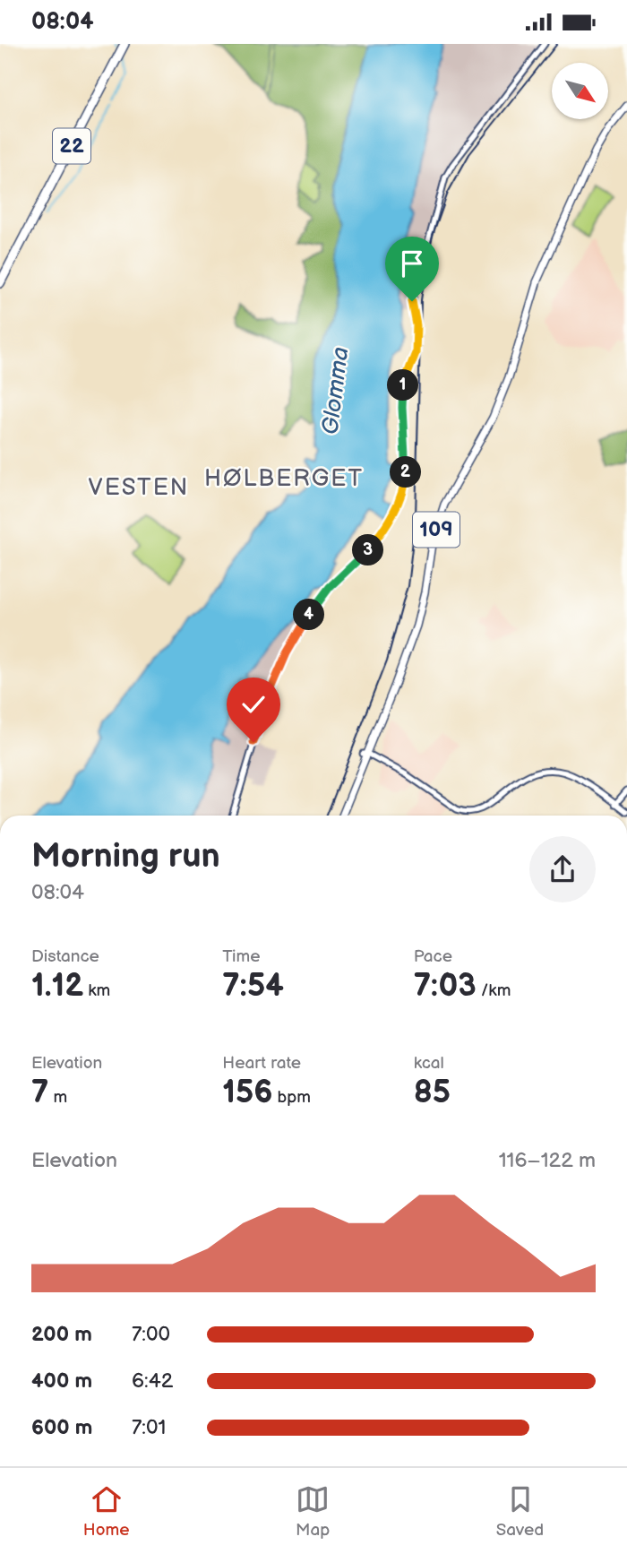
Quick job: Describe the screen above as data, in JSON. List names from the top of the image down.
{
  "streets": {
    "highway": ["22"],
    "main road": ["109"]
  },
  "districts": ["HØLBERGET", "VESTEN"],
  "water": ["Glomma"],
  "north": "bottom right",
  "page": {
    "status": "08:04",
    "pins": [
      "1",
      "2",
      "3",
      "4"
    ],
    "heading": ["Morning run", "08:04"],
    "stats": [
      ["Distance", "1.12 km"],
      ["Time", "7:54"],
      ["Pace", "7:03 /km"],
      ["Elevation", "7 m"],
      ["Heart rate", "156 bpm"],
      ["kcal", "85"]
    ],
    "chart": ["Elevation", "116–122 m"],
    "list": [
      {
        "name": "200 m",
        "note": "7:00"
      },
      {
        "name": "400 m",
        "note": "6:42"
      },
      {
        "name": "600 m",
        "note": "7:01"
      }
    ],
    "tabs": ["Home", "Map", "Saved"]
  }
}
